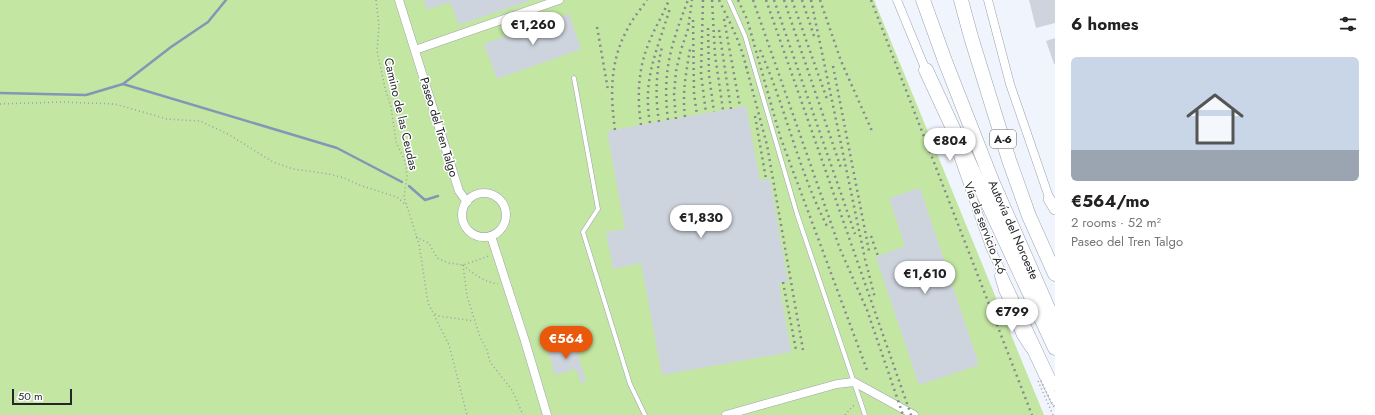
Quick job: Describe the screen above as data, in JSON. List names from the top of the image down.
{
  "streets": {
    "highway": ["A-6", "Autovía del Noroeste"],
    "street": ["Paseo del Tren Talgo", "Vía de servicio A-6"],
    "path": ["Camino de las Ceudas"]
  },
  "scale_bar": "50 m",
  "page": {
    "heading": "6 homes",
    "price": [
      "€1,260",
      "€804",
      "€1,830",
      "€1,610",
      "€799",
      "€564"
    ],
    "list": [
      {
        "name": "€564/mo",
        "note": "2 rooms · 52 m² · Paseo del Tren Talgo"
      }
    ],
    "scale": "50 m"
  }
}
